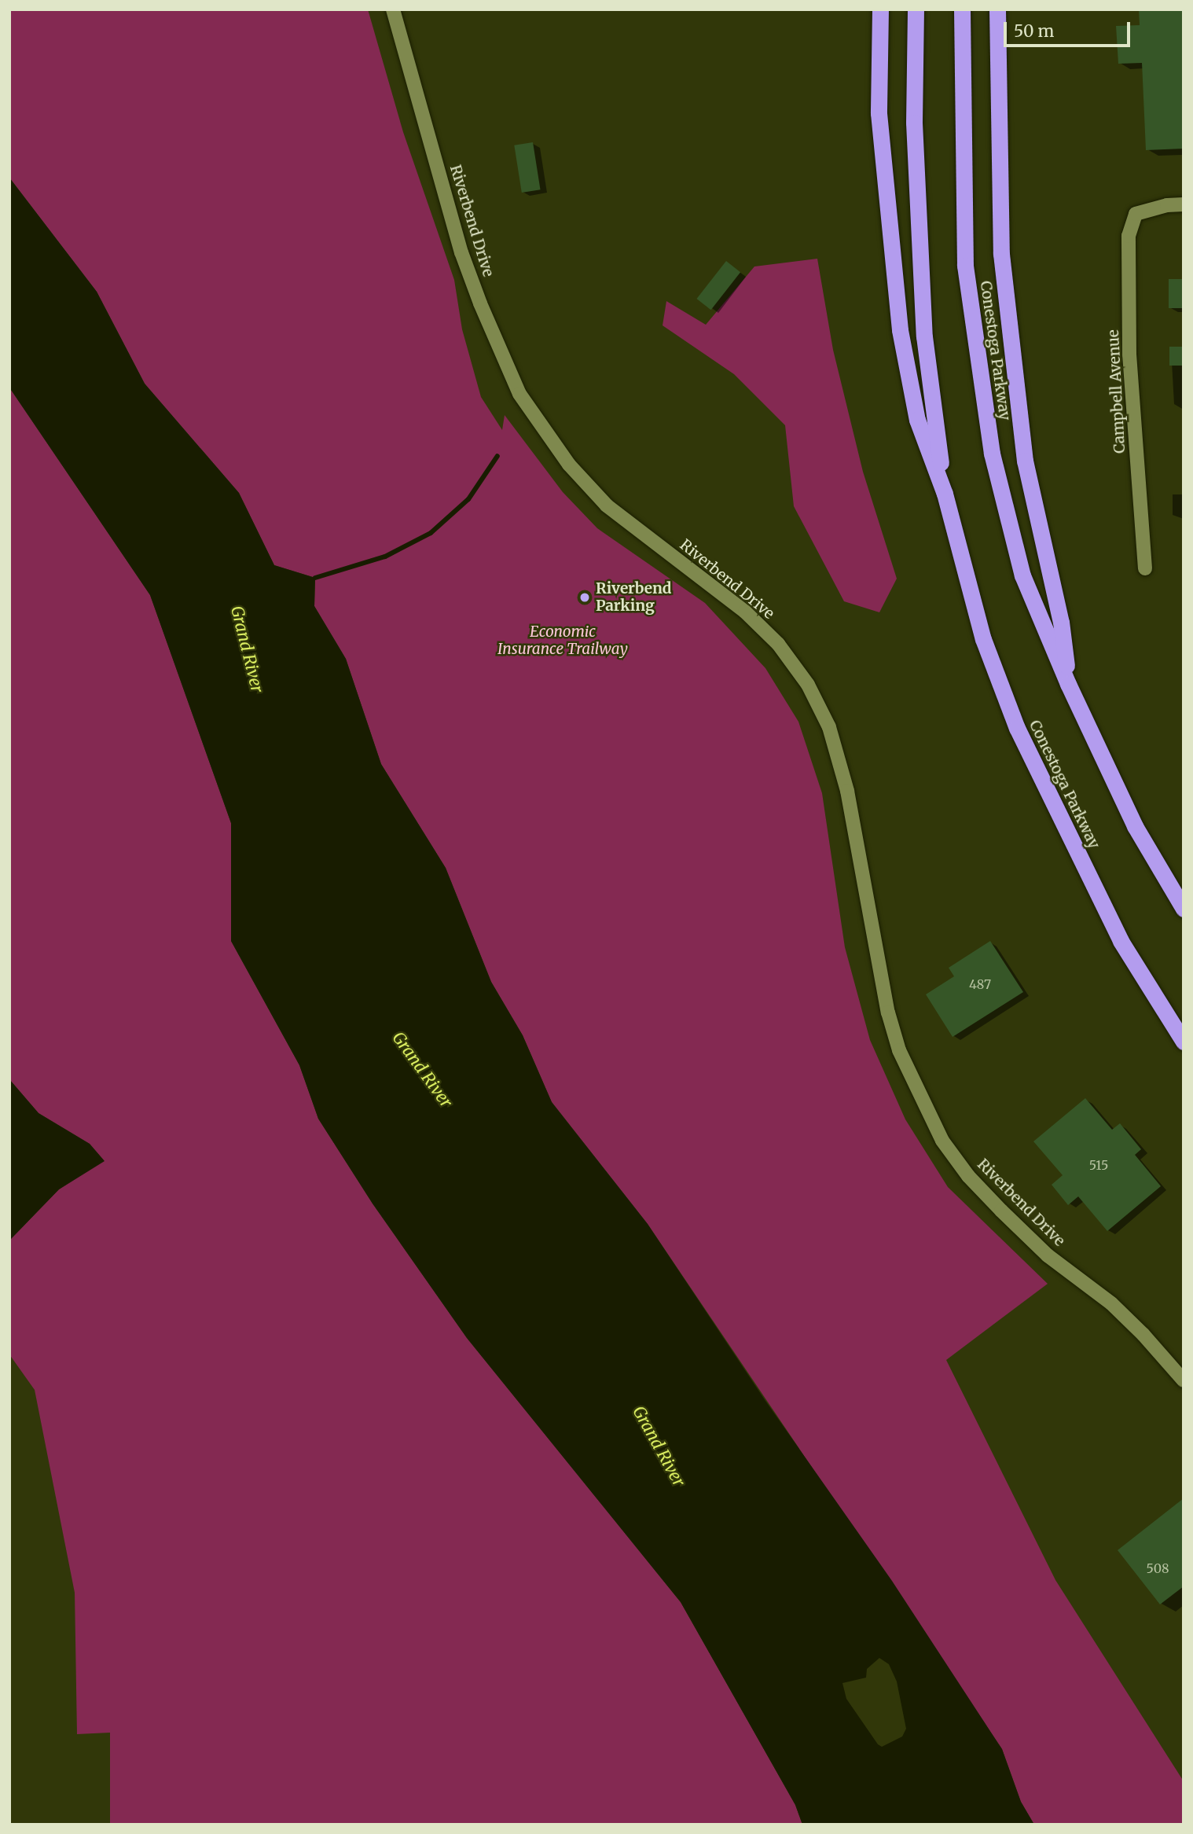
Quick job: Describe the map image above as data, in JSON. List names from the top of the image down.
{
  "streets": {
    "highway": ["Conestoga Parkway"],
    "street": ["Riverbend Drive", "Campbell Avenue"]
  },
  "water": ["Grand River"],
  "parks": ["Economic Insurance Trailway"],
  "places": ["Riverbend Parking"],
  "house_numbers": ["487", "515", "508"],
  "scale_bar": "50 m"
}
